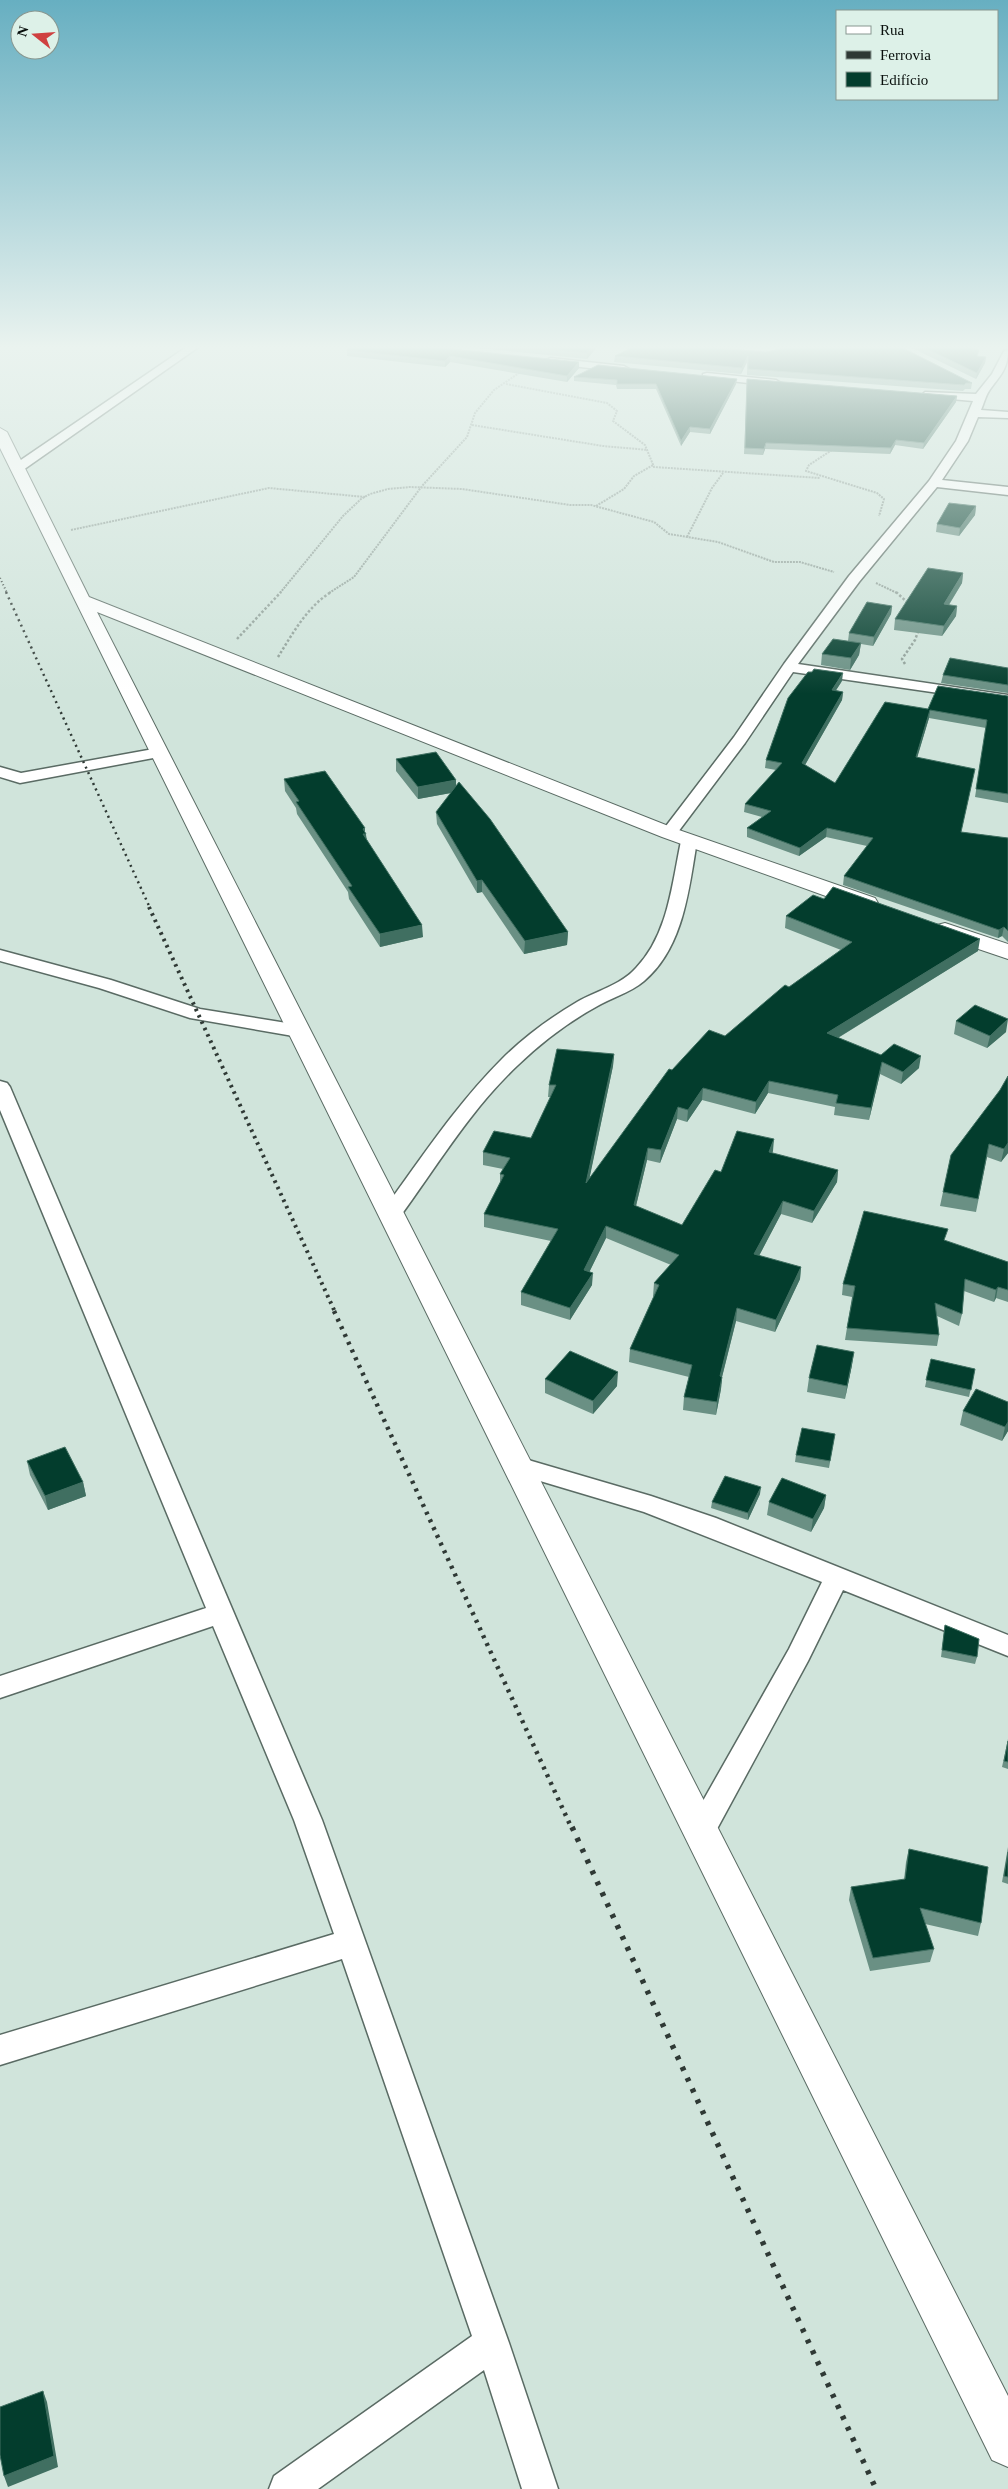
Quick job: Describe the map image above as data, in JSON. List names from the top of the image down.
{
  "legend": ["Rua", "Ferrovia", "Edifício"],
  "north": "left"
}
